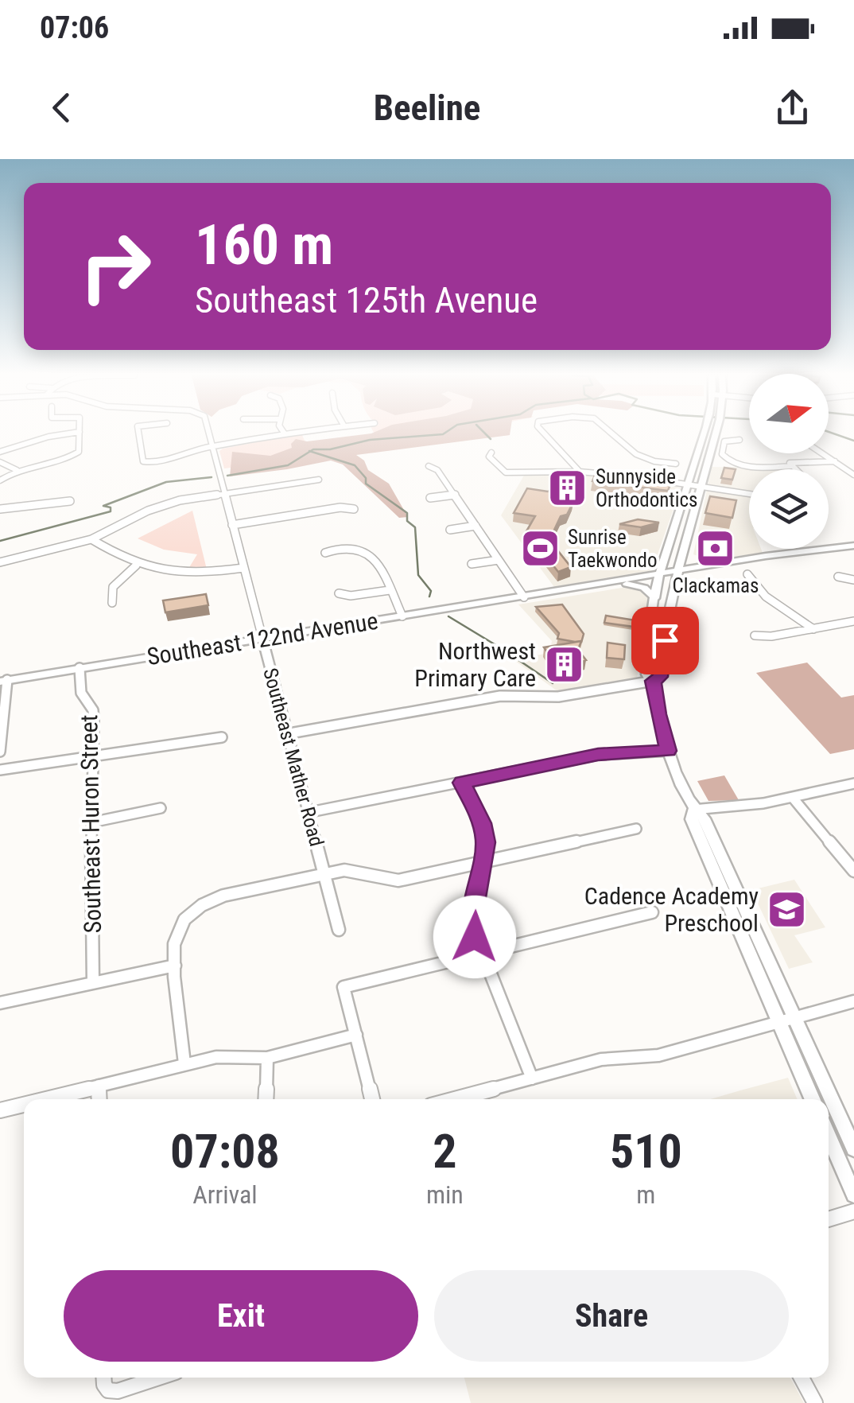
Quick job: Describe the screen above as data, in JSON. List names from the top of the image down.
{
  "streets": {
    "main road": ["Southeast 122nd Avenue"],
    "street": ["Southeast Mather Road", "Southeast Huron Street"]
  },
  "crossings": [
    ["Southeast 122nd Avenue", "Southeast Mather Road"],
    ["Southeast 122nd Avenue", "Southeast Huron Street"]
  ],
  "places": {
    "building": ["Sunnyside Orthodontics", "Northwest Primary Care"],
    "sports": ["Sunrise Taekwondo"],
    "bank": ["Clackamas"],
    "school or university": ["Cadence Academy Preschool"]
  },
  "north": "right",
  "page": {
    "status": "07:06",
    "header": "Beeline",
    "turn": ["160 m", "Southeast 125th Avenue"],
    "eta": [
      "07:08",
      "Arrival",
      "2",
      "min",
      "510",
      "m"
    ],
    "buttons": ["Exit", "Share"]
  }
}
